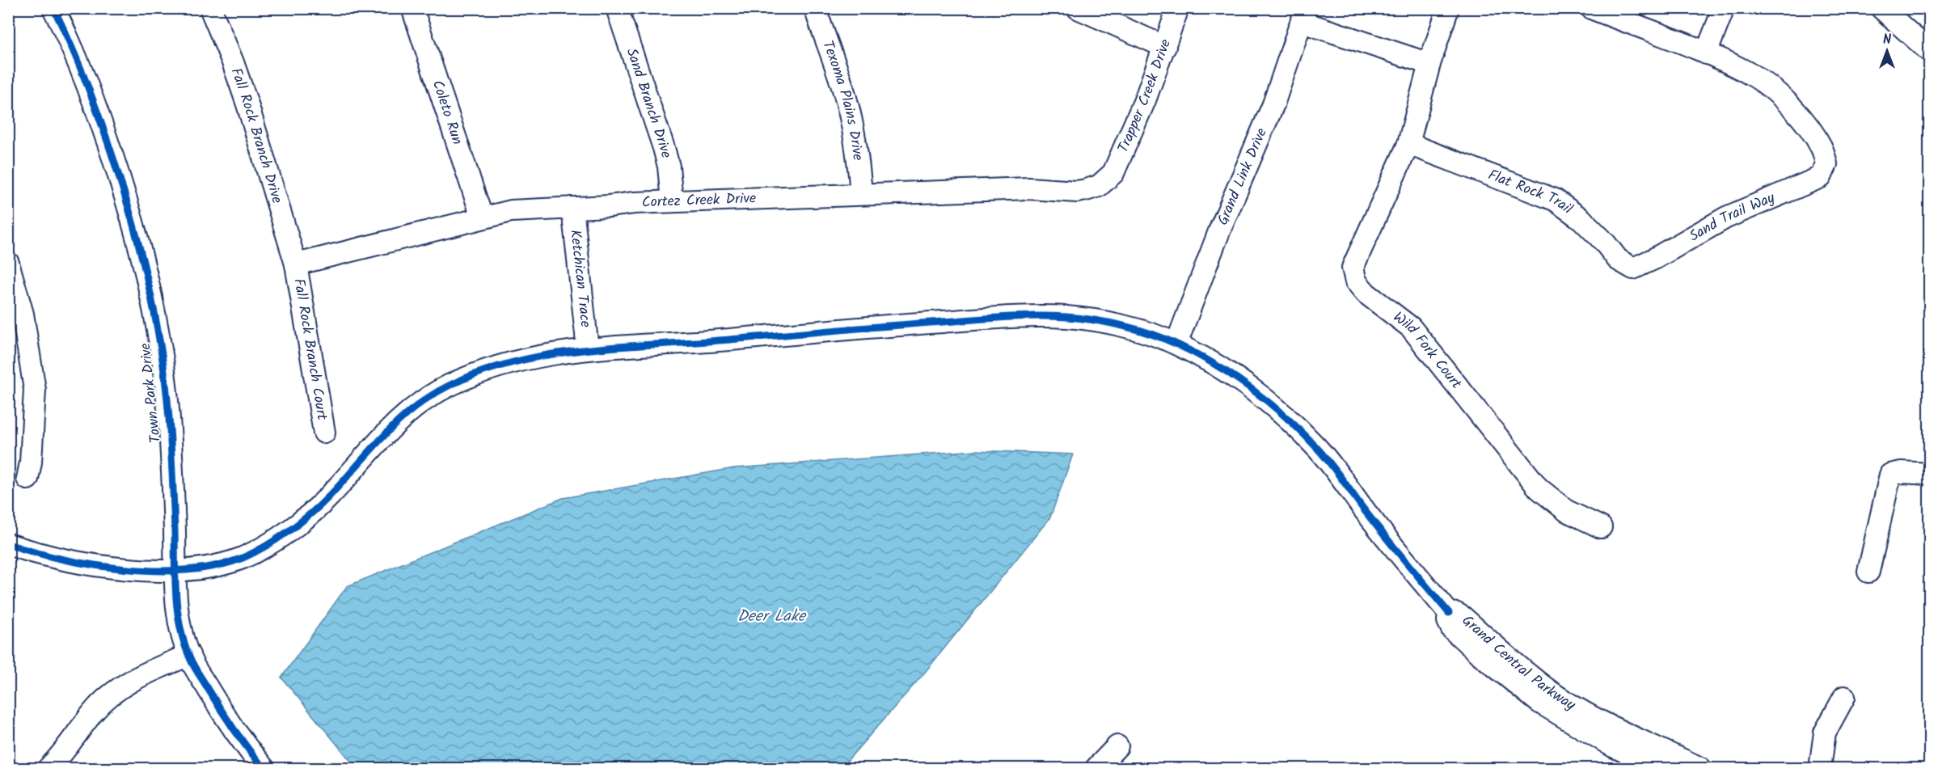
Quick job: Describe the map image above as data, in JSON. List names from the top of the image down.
{
  "streets": {
    "street": [
      "Trapper Creek Drive",
      "Texoma Plains Drive",
      "Sand Branch Drive",
      "Coleto Run",
      "Fall Rock Branch Drive",
      "Grand Link Drive",
      "Flat Rock Trail",
      "Cortez Creek Drive",
      "Sand Trail Way",
      "Ketchican Trace",
      "Fall Rock Branch Court",
      "Wild Fork Court",
      "Town Park Drive",
      "Grand Central Parkway"
    ]
  },
  "crossings": [
    ["Trapper Creek Drive", "Cortez Creek Drive"],
    ["Texoma Plains Drive", "Cortez Creek Drive"],
    ["Sand Branch Drive", "Cortez Creek Drive"],
    ["Coleto Run", "Cortez Creek Drive"],
    ["Fall Rock Branch Drive", "Cortez Creek Drive"],
    ["Fall Rock Branch Drive", "Fall Rock Branch Court"],
    ["Grand Link Drive", "Grand Central Parkway"],
    ["Flat Rock Trail", "Sand Trail Way"],
    ["Flat Rock Trail", "Wild Fork Court"],
    ["Cortez Creek Drive", "Ketchican Trace"],
    ["Cortez Creek Drive", "Fall Rock Branch Court"]
  ],
  "water": ["Deer Lake"],
  "north": "top"
}
